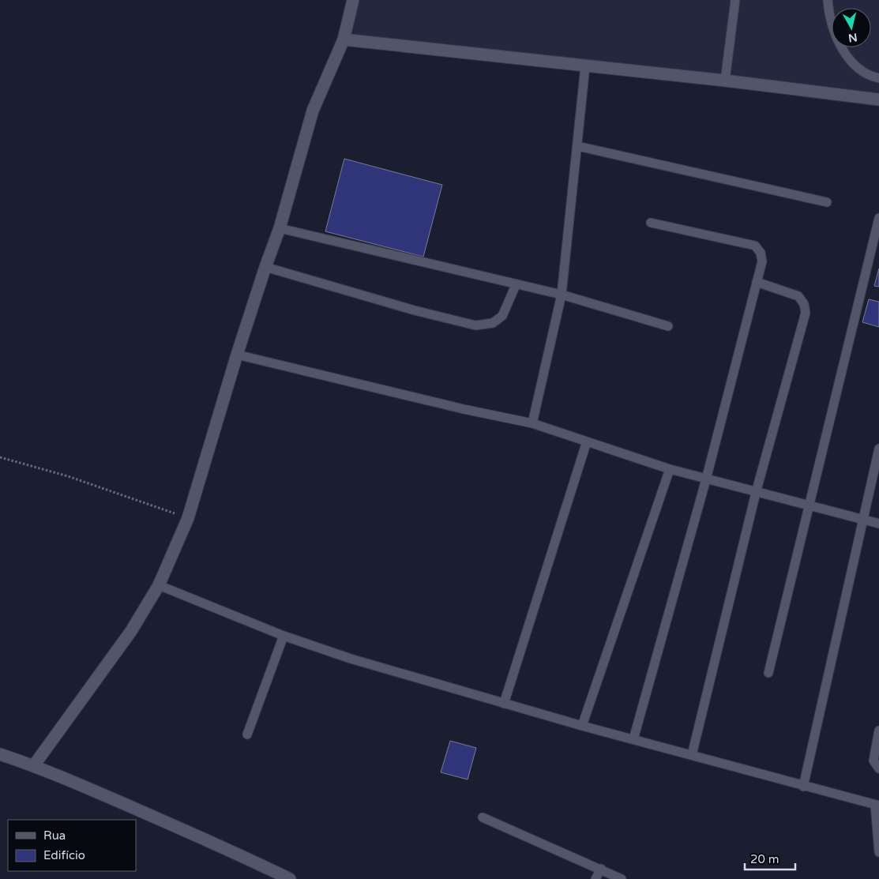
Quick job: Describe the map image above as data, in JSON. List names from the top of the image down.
{
  "legend": ["Rua", "Edifício"],
  "scale_bar": "20 m",
  "north": "bottom"
}
